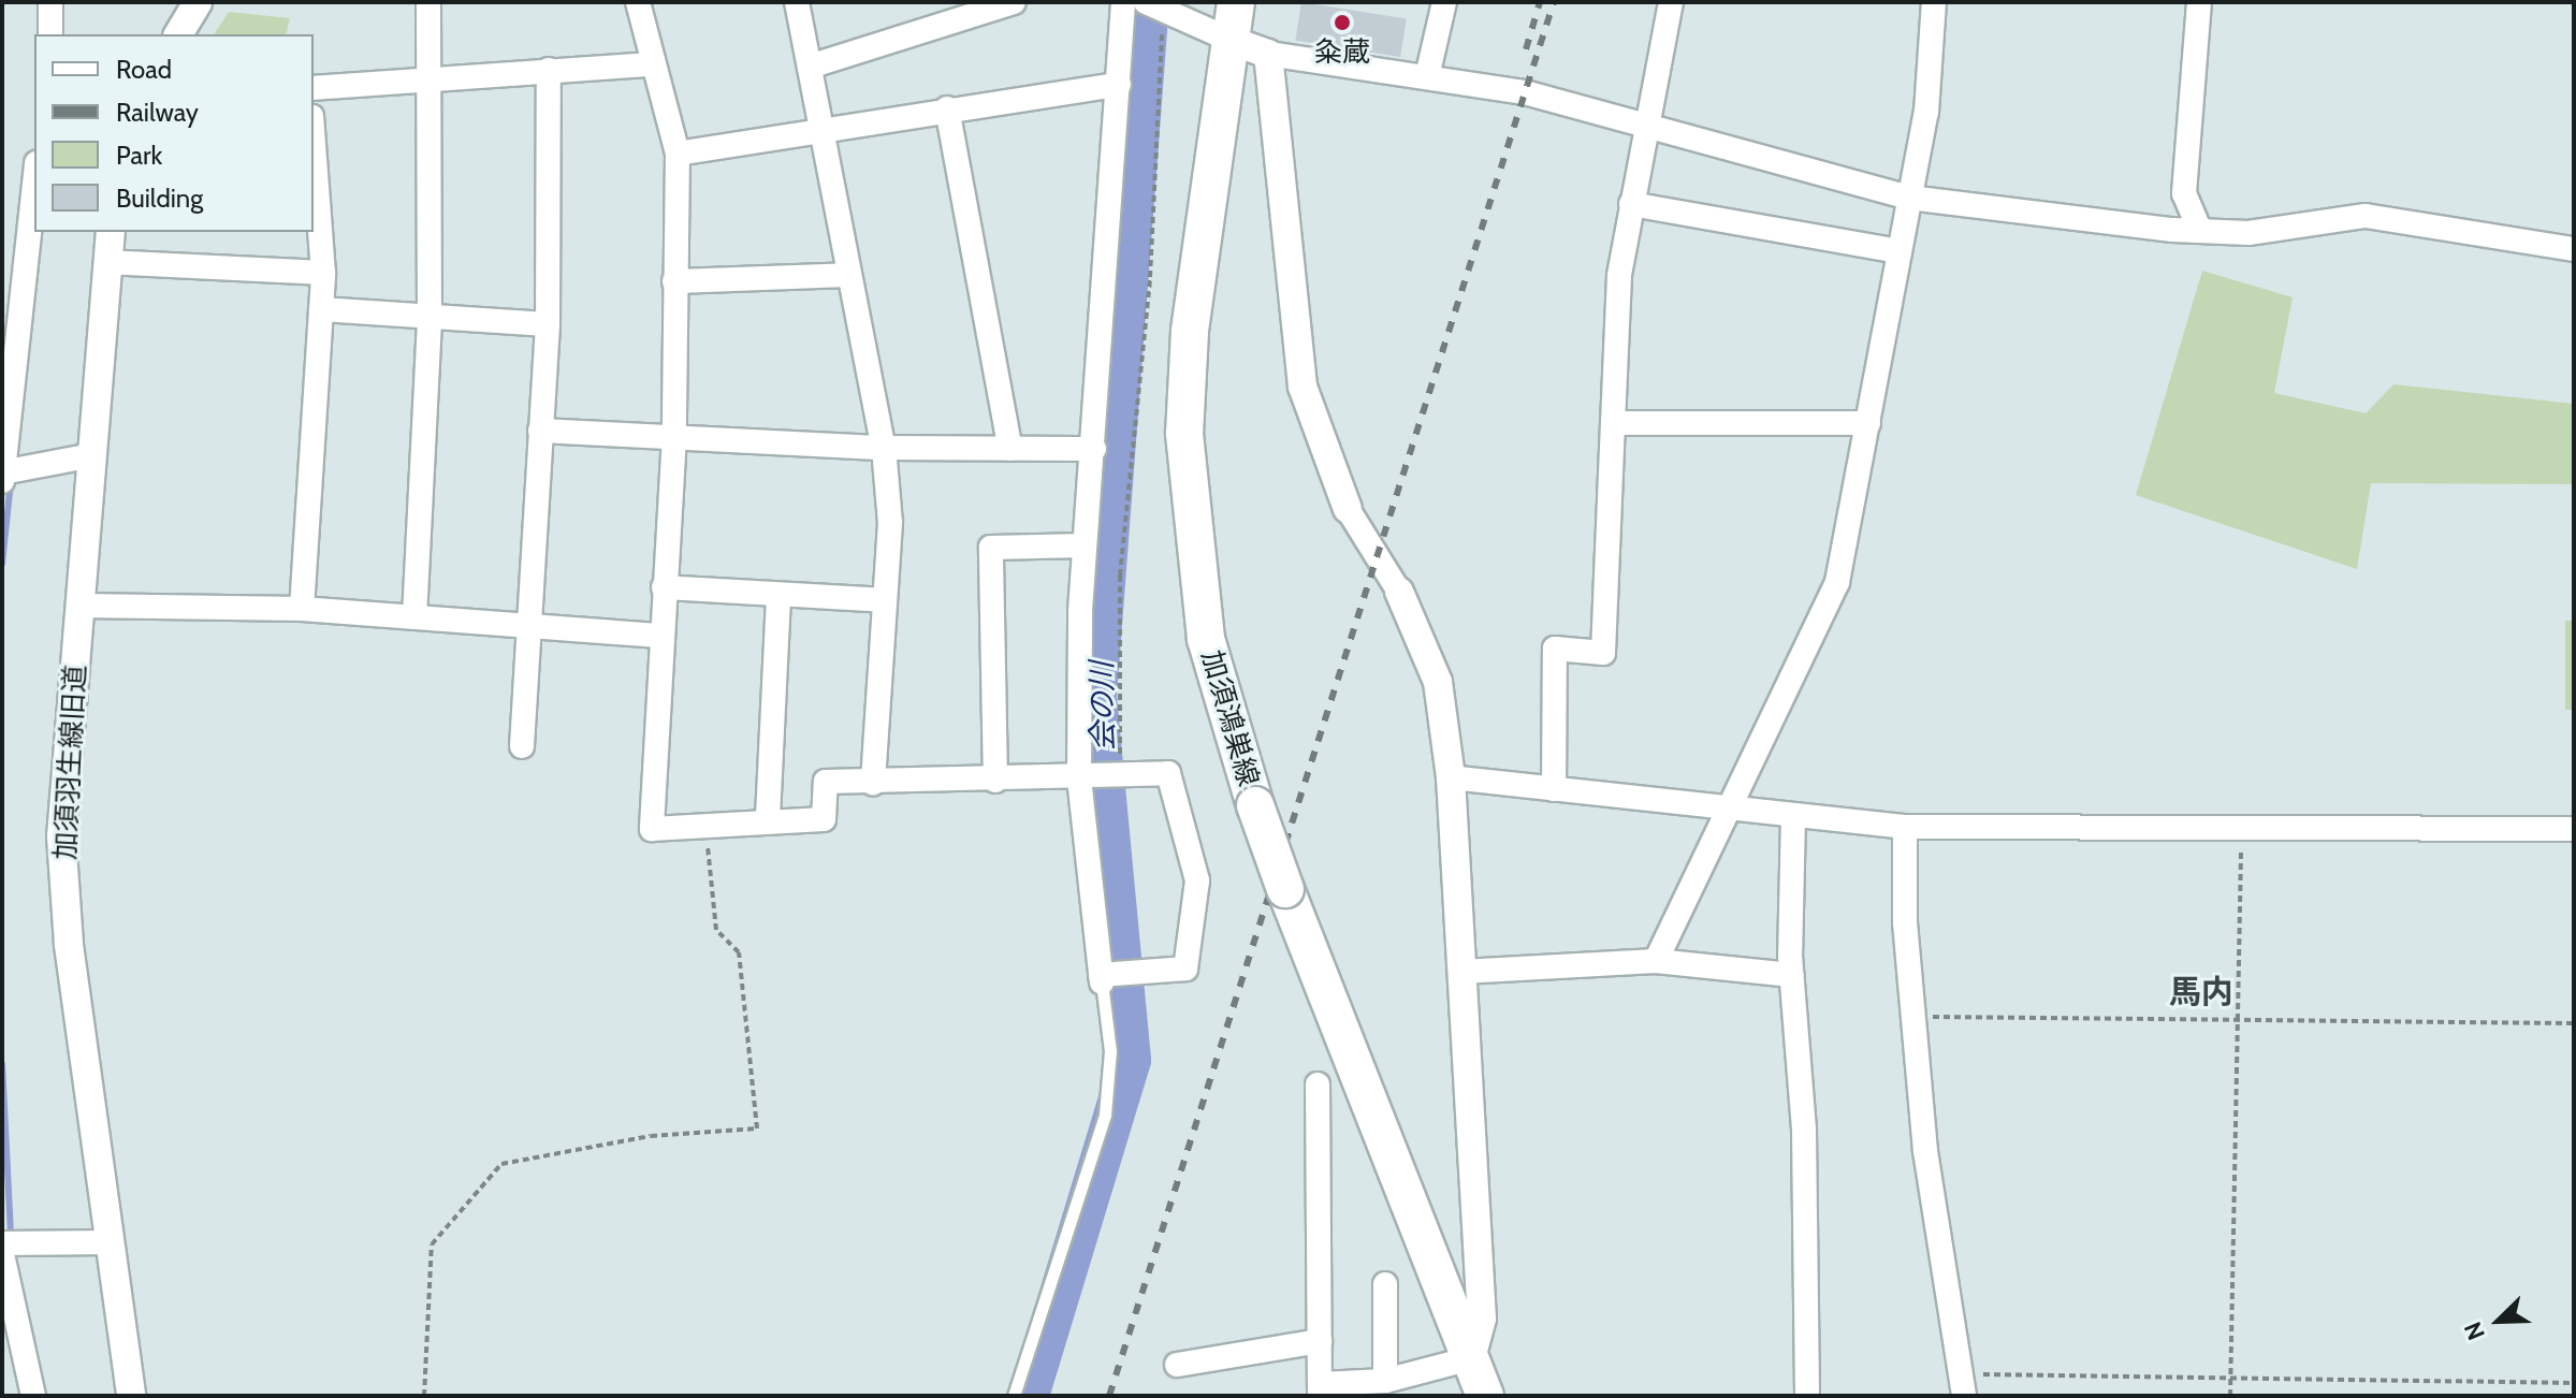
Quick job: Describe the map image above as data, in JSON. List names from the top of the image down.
{
  "streets": {
    "main road": ["加須鴻巣線"],
    "street": ["加須羽生線旧道"]
  },
  "districts": ["馬内"],
  "water": ["会の川"],
  "places": ["粂蔵"],
  "legend": [
    "Road",
    "Railway",
    "Park",
    "Building"
  ],
  "north": "bottom left"
}
